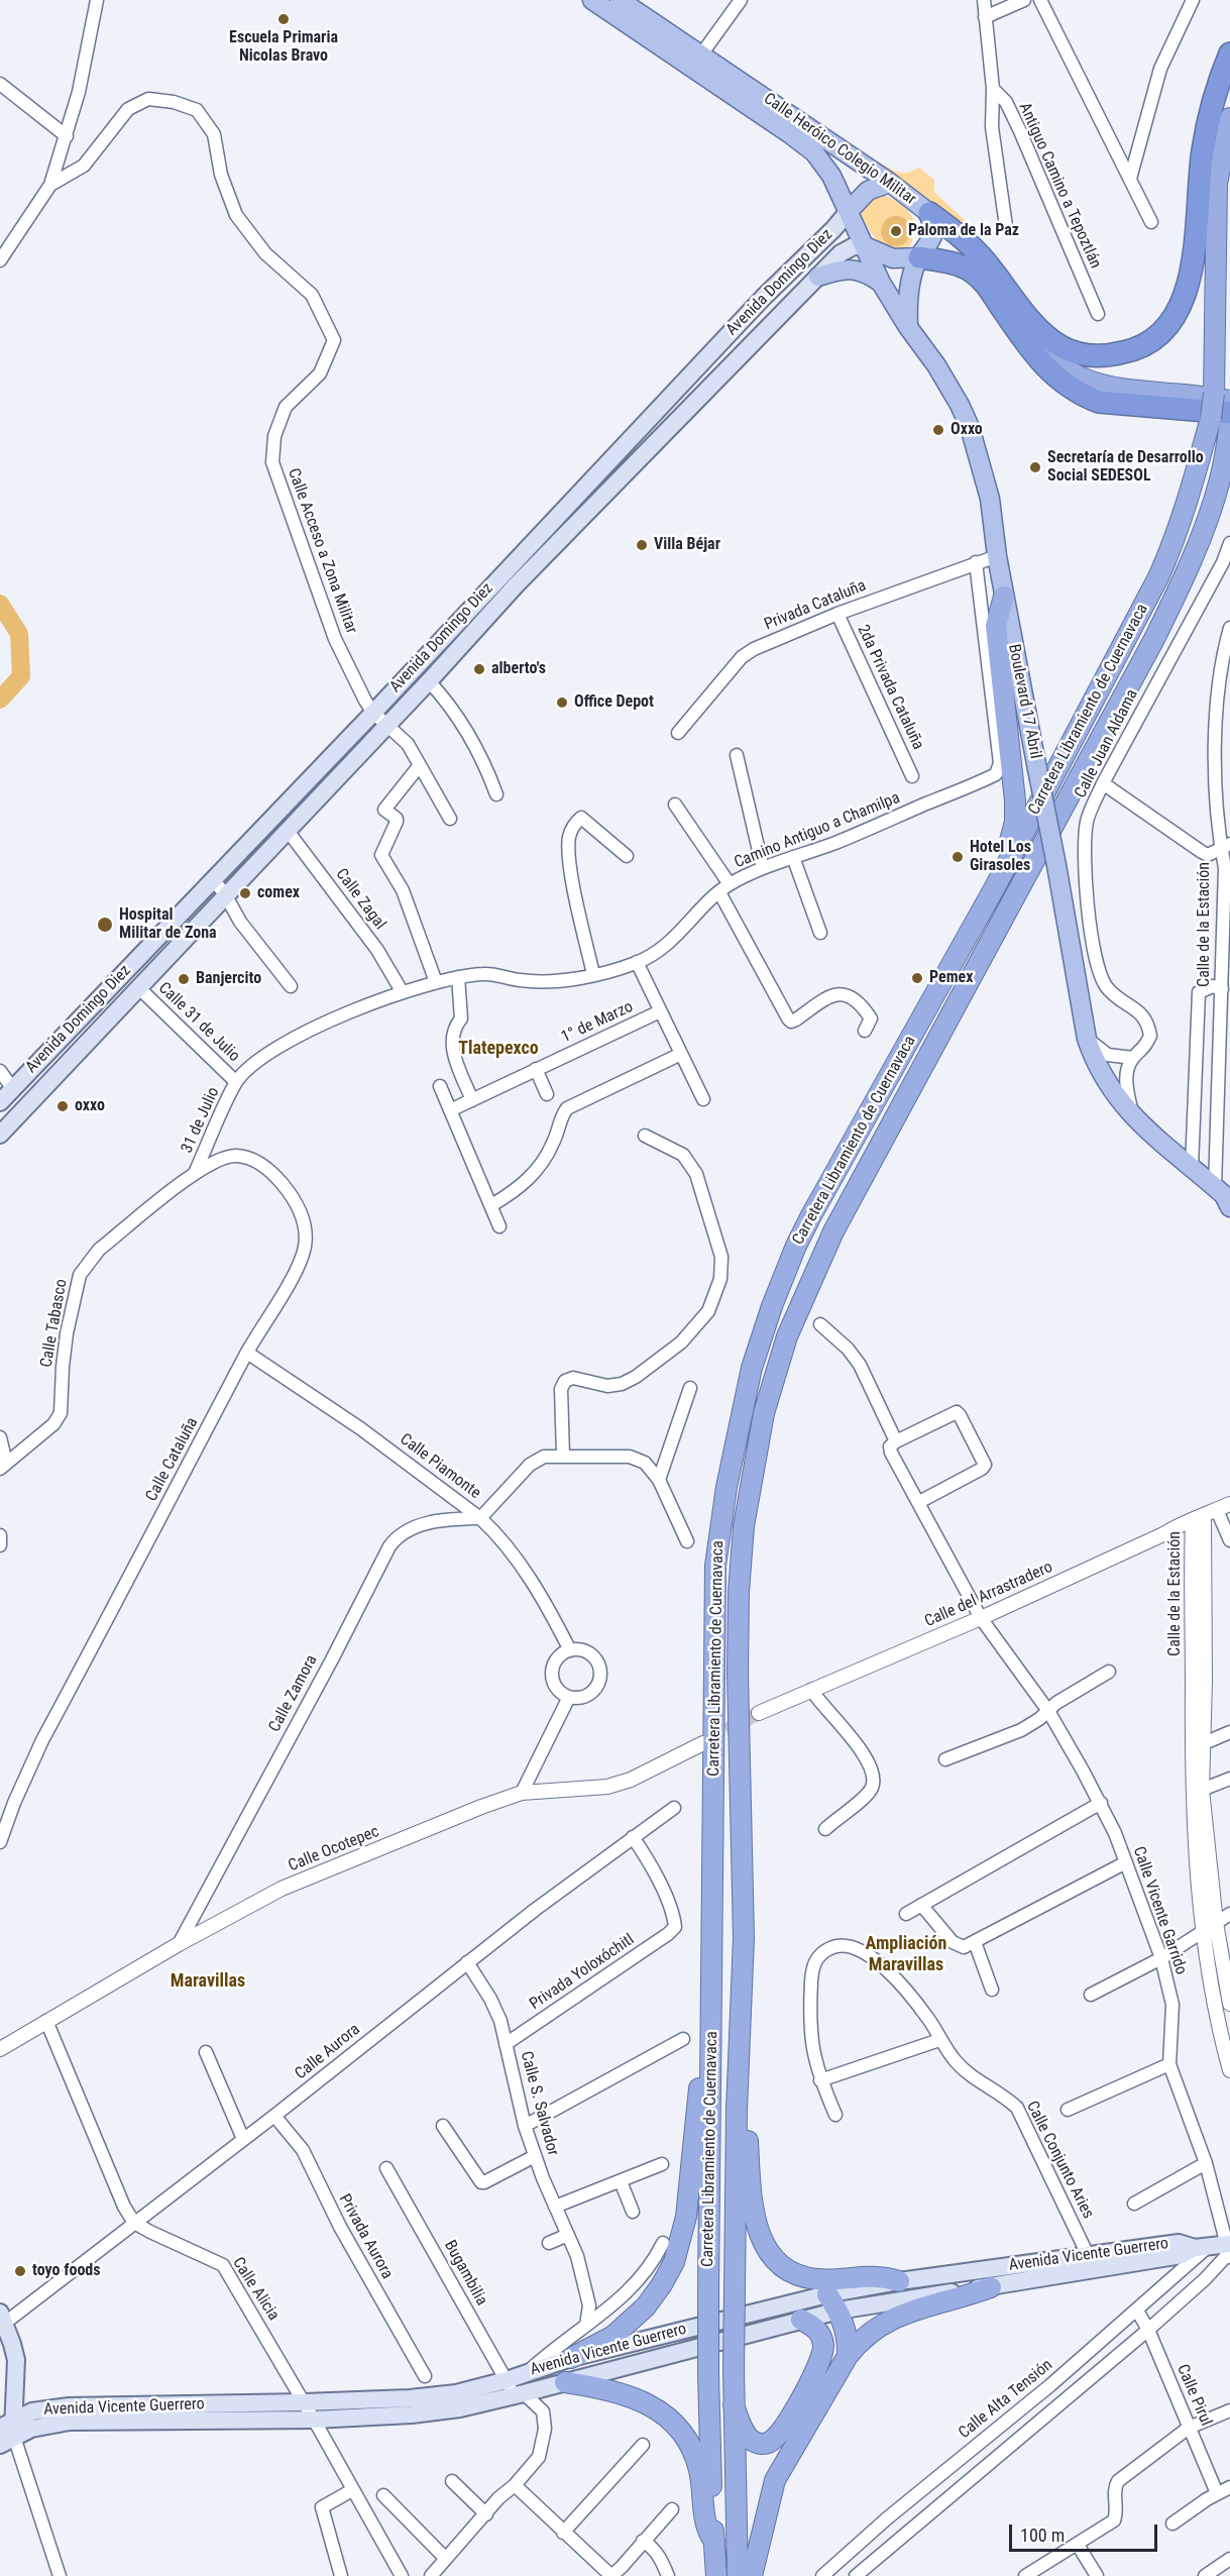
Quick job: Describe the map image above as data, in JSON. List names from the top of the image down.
{
  "streets": {
    "highway": ["Carretera Libramiento de Cuernavaca"],
    "main road": [
      "Calle Heróico Colegio Militar",
      "Avenida Domingo Diez",
      "Boulevard 17 Abril",
      "Avenida Vicente Guerrero"
    ],
    "street": [
      "Antiguo Camino a Tepoztlán",
      "Calle Acceso a Zona Militar",
      "Privada Cataluña",
      "2da Privada Cataluña",
      "Calle Juan Aldama",
      "Camino Antiguo a Chamilpa",
      "Calle Zagal",
      "Calle de la Estación",
      "Calle 31 de Julio",
      "1° de Marzo",
      "31 de Julio",
      "Calle Tabasco",
      "Calle Cataluña",
      "Calle Piamonte",
      "Calle del Arrastradero",
      "Calle Zamora",
      "Calle Ocotepec",
      "Calle Vicente Garrido",
      "Privada Yoloxóchitl",
      "Calle Aurora",
      "Calle S. Salvador",
      "Calle Conjunto Aries",
      "Privada Aurora",
      "Bugambilia",
      "Calle Alicia",
      "Calle Pirul",
      "Calle Alta Tensión"
    ]
  },
  "crossings": [
    ["Calle Heróico Colegio Militar", "Avenida Domingo Diez"],
    ["Calle Heróico Colegio Militar", "Boulevard 17 Abril"],
    ["Avenida Domingo Diez", "Calle Acceso a Zona Militar"],
    ["Avenida Domingo Diez", "Boulevard 17 Abril"],
    ["Avenida Domingo Diez", "Calle Zagal"],
    ["Avenida Domingo Diez", "Calle 31 de Julio"],
    ["Privada Cataluña", "2da Privada Cataluña"],
    ["Privada Cataluña", "Boulevard 17 Abril"],
    ["Privada Cataluña", "Camino Antiguo a Chamilpa"],
    ["Boulevard 17 Abril", "Calle Juan Aldama"],
    ["Boulevard 17 Abril", "Calle de la Estación"],
    ["Camino Antiguo a Chamilpa", "Calle Zagal"],
    ["Camino Antiguo a Chamilpa", "Calle 31 de Julio"],
    ["Camino Antiguo a Chamilpa", "31 de Julio"],
    ["Calle de la Estación", "Calle del Arrastradero"],
    ["Calle 31 de Julio", "31 de Julio"],
    ["31 de Julio", "Calle Tabasco"],
    ["31 de Julio", "Calle Cataluña"],
    ["Calle Tabasco", "Calle Cataluña"],
    ["Calle Cataluña", "Calle Piamonte"],
    ["Calle Piamonte", "Calle Zamora"],
    ["Calle del Arrastradero", "Calle Vicente Garrido"],
    ["Calle Zamora", "Calle Ocotepec"],
    ["Calle Vicente Garrido", "Avenida Vicente Guerrero"],
    ["Calle Vicente Garrido", "Calle Alta Tensión"],
    ["Privada Yoloxóchitl", "Calle Aurora"],
    ["Privada Yoloxóchitl", "Calle S. Salvador"],
    ["Calle Aurora", "Calle S. Salvador"],
    ["Calle Aurora", "Privada Aurora"],
    ["Calle Aurora", "Calle Alicia"],
    ["Calle Conjunto Aries", "Avenida Vicente Guerrero"],
    ["Avenida Vicente Guerrero", "Bugambilia"],
    ["Avenida Vicente Guerrero", "Calle Alicia"],
    ["Avenida Vicente Guerrero", "Calle Alta Tensión"],
    ["Calle Pirul", "Calle Alta Tensión"]
  ],
  "districts": ["Tlatepexco", "Ampliación Maravillas", "Maravillas"],
  "places": [
    "Escuela Primaria Nicolas Bravo",
    "Paloma de la Paz",
    "Oxxo",
    "Secretaría de Desarrollo Social SEDESOL",
    "Villa Béjar",
    "alberto's",
    "Office Depot",
    "Hotel Los Girasoles",
    "comex",
    "Hospital Militar de Zona",
    "Pemex",
    "Banjercito",
    "oxxo",
    "toyo foods"
  ],
  "scale_bar": "100 m"
}
